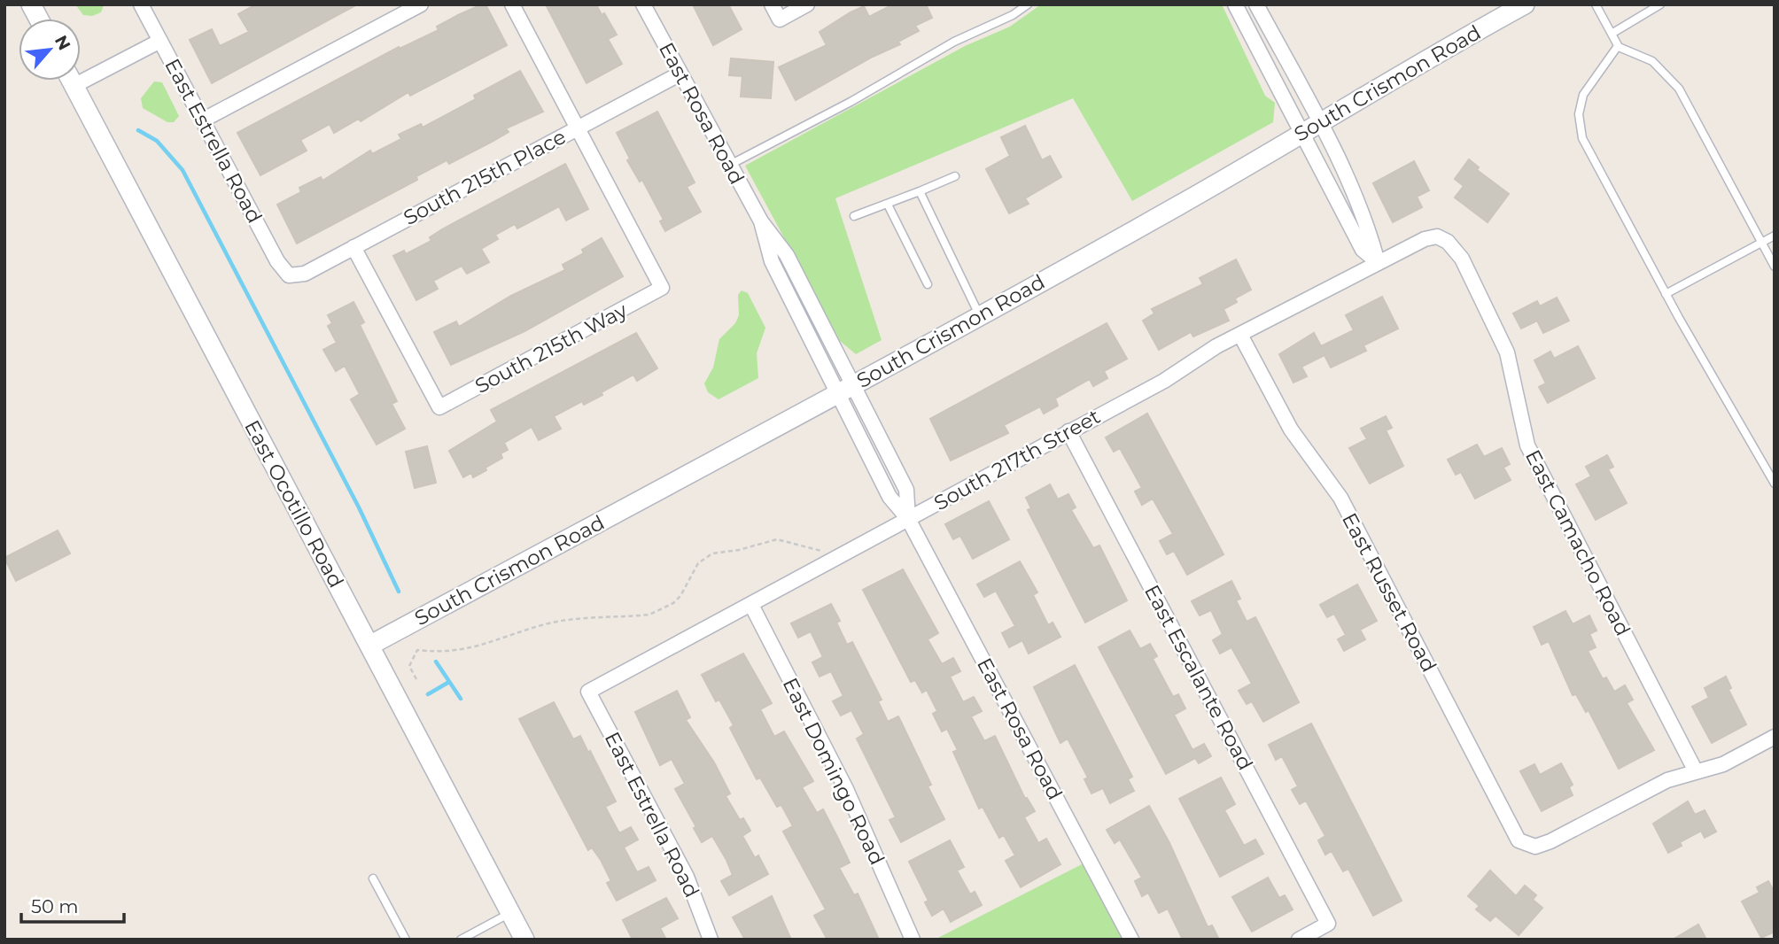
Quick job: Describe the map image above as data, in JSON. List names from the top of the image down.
{
  "streets": {
    "street": [
      "South Crismon Road",
      "East Rosa Road",
      "East Estrella Road",
      "South 215th Place",
      "South 215th Way",
      "South 217th Street",
      "East Ocotillo Road",
      "East Camacho Road",
      "East Russet Road",
      "East Escalante Road",
      "East Domingo Road"
    ]
  },
  "crossings": [
    ["South Crismon Road", "East Rosa Road"],
    ["South Crismon Road", "East Ocotillo Road"],
    ["East Rosa Road", "South 215th Place"],
    ["East Rosa Road", "South 217th Street"],
    ["East Estrella Road", "South 215th Place"],
    ["East Estrella Road", "South 217th Street"],
    ["South 215th Place", "South 215th Way"],
    ["South 217th Street", "East Camacho Road"],
    ["South 217th Street", "East Russet Road"],
    ["South 217th Street", "East Escalante Road"],
    ["South 217th Street", "East Domingo Road"],
    ["East Camacho Road", "East Russet Road"]
  ],
  "scale_bar": "50 m",
  "north": "top right"
}
